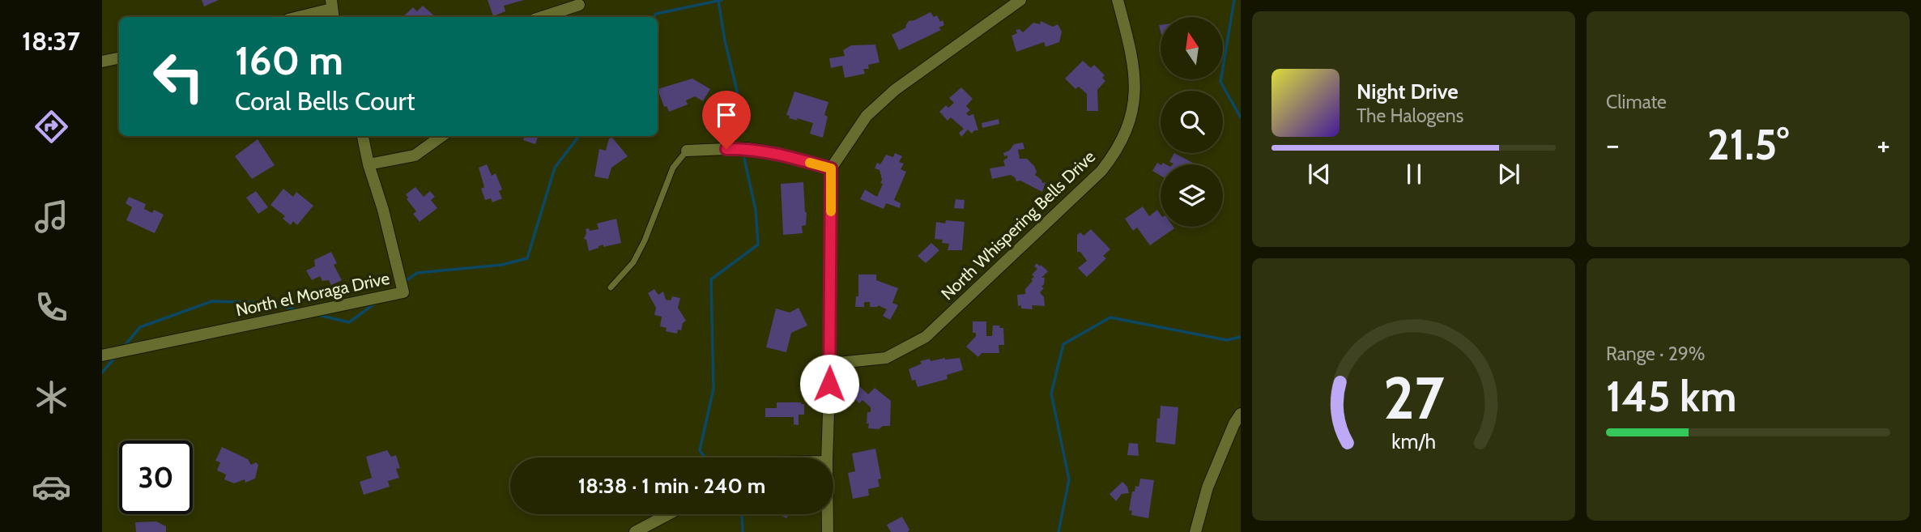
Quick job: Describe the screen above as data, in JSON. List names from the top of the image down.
{
  "streets": {
    "street": ["North Whispering Bells Drive", "North el Moraga Drive"]
  },
  "north": "top",
  "page": {
    "tabs": "18:37",
    "tile": [
      "Climate",
      ["Range · 29%", "145 km"]
    ],
    "turn": ["160 m", "Coral Bells Court"],
    "song": ["Night Drive", "The Halogens"],
    "heat": ["−", "21.5°", "+"],
    "limit": "30",
    "trip": "18:38 · 1 min · 240 m",
    "gauge": ["27", "km/h"]
  }
}
